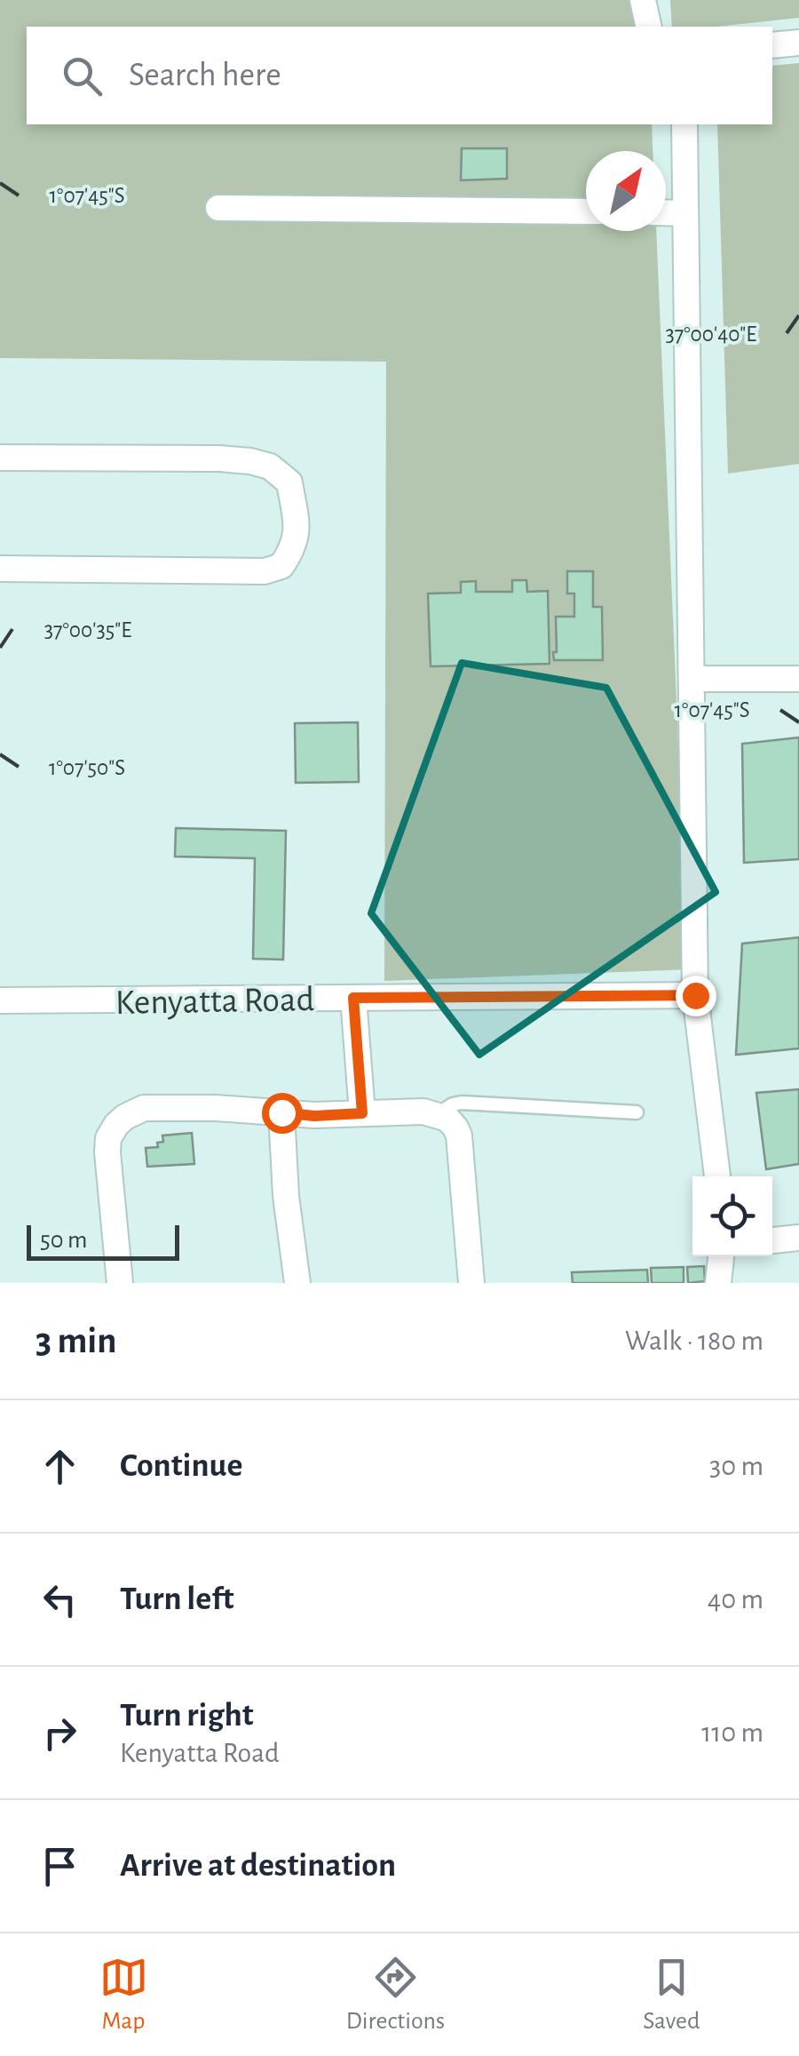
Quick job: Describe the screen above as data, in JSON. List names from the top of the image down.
{
  "streets": {
    "street": ["Kenyatta Road"]
  },
  "scale_bar": "50 m",
  "north": "top right",
  "page": {
    "search": "Search here",
    "scale": "50 m",
    "heading": ["3 min", "Walk · 180 m"],
    "list": [
      ["Continue", "30 m"],
      ["Turn left", "40 m"],
      ["Turn right", "Kenyatta Road", "110 m"],
      "Arrive at destination"
    ],
    "nav": ["Map", "Directions", "Saved"]
  },
  "coordinates": [
    "1°07'45\"S",
    "37°00'40\"E",
    "37°00'35\"E",
    "1°07'50\"S"
  ]
}
